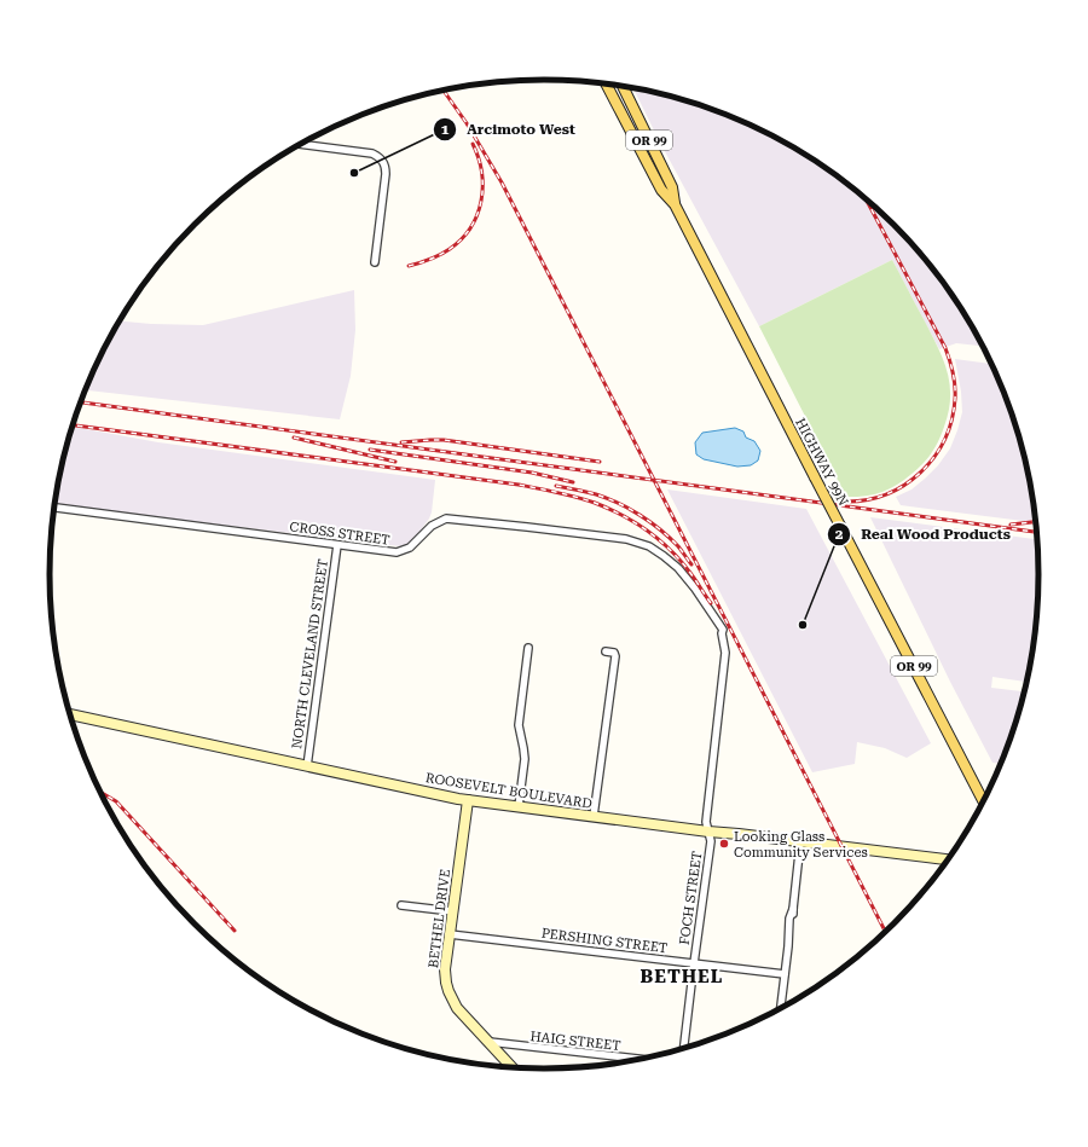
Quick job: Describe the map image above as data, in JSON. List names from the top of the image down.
{
  "streets": {
    "main road": [
      "OR 99",
      "HIGHWAY 99N",
      "ROOSEVELT BOULEVARD",
      "BETHEL DRIVE"
    ],
    "street": [
      "CROSS STREET",
      "NORTH CLEVELAND STREET",
      "FOCH STREET",
      "PERSHING STREET",
      "HAIG STREET"
    ]
  },
  "crossings": [
    ["OR 99", "HIGHWAY 99N"],
    ["CROSS STREET", "NORTH CLEVELAND STREET"],
    ["CROSS STREET", "FOCH STREET"],
    ["NORTH CLEVELAND STREET", "ROOSEVELT BOULEVARD"],
    ["ROOSEVELT BOULEVARD", "FOCH STREET"],
    ["ROOSEVELT BOULEVARD", "BETHEL DRIVE"],
    ["FOCH STREET", "PERSHING STREET"],
    ["BETHEL DRIVE", "PERSHING STREET"],
    ["BETHEL DRIVE", "HAIG STREET"]
  ],
  "districts": ["BETHEL"],
  "places": ["Arcimoto West", "Real Wood Products", "Looking Glass Community Services"]
}
